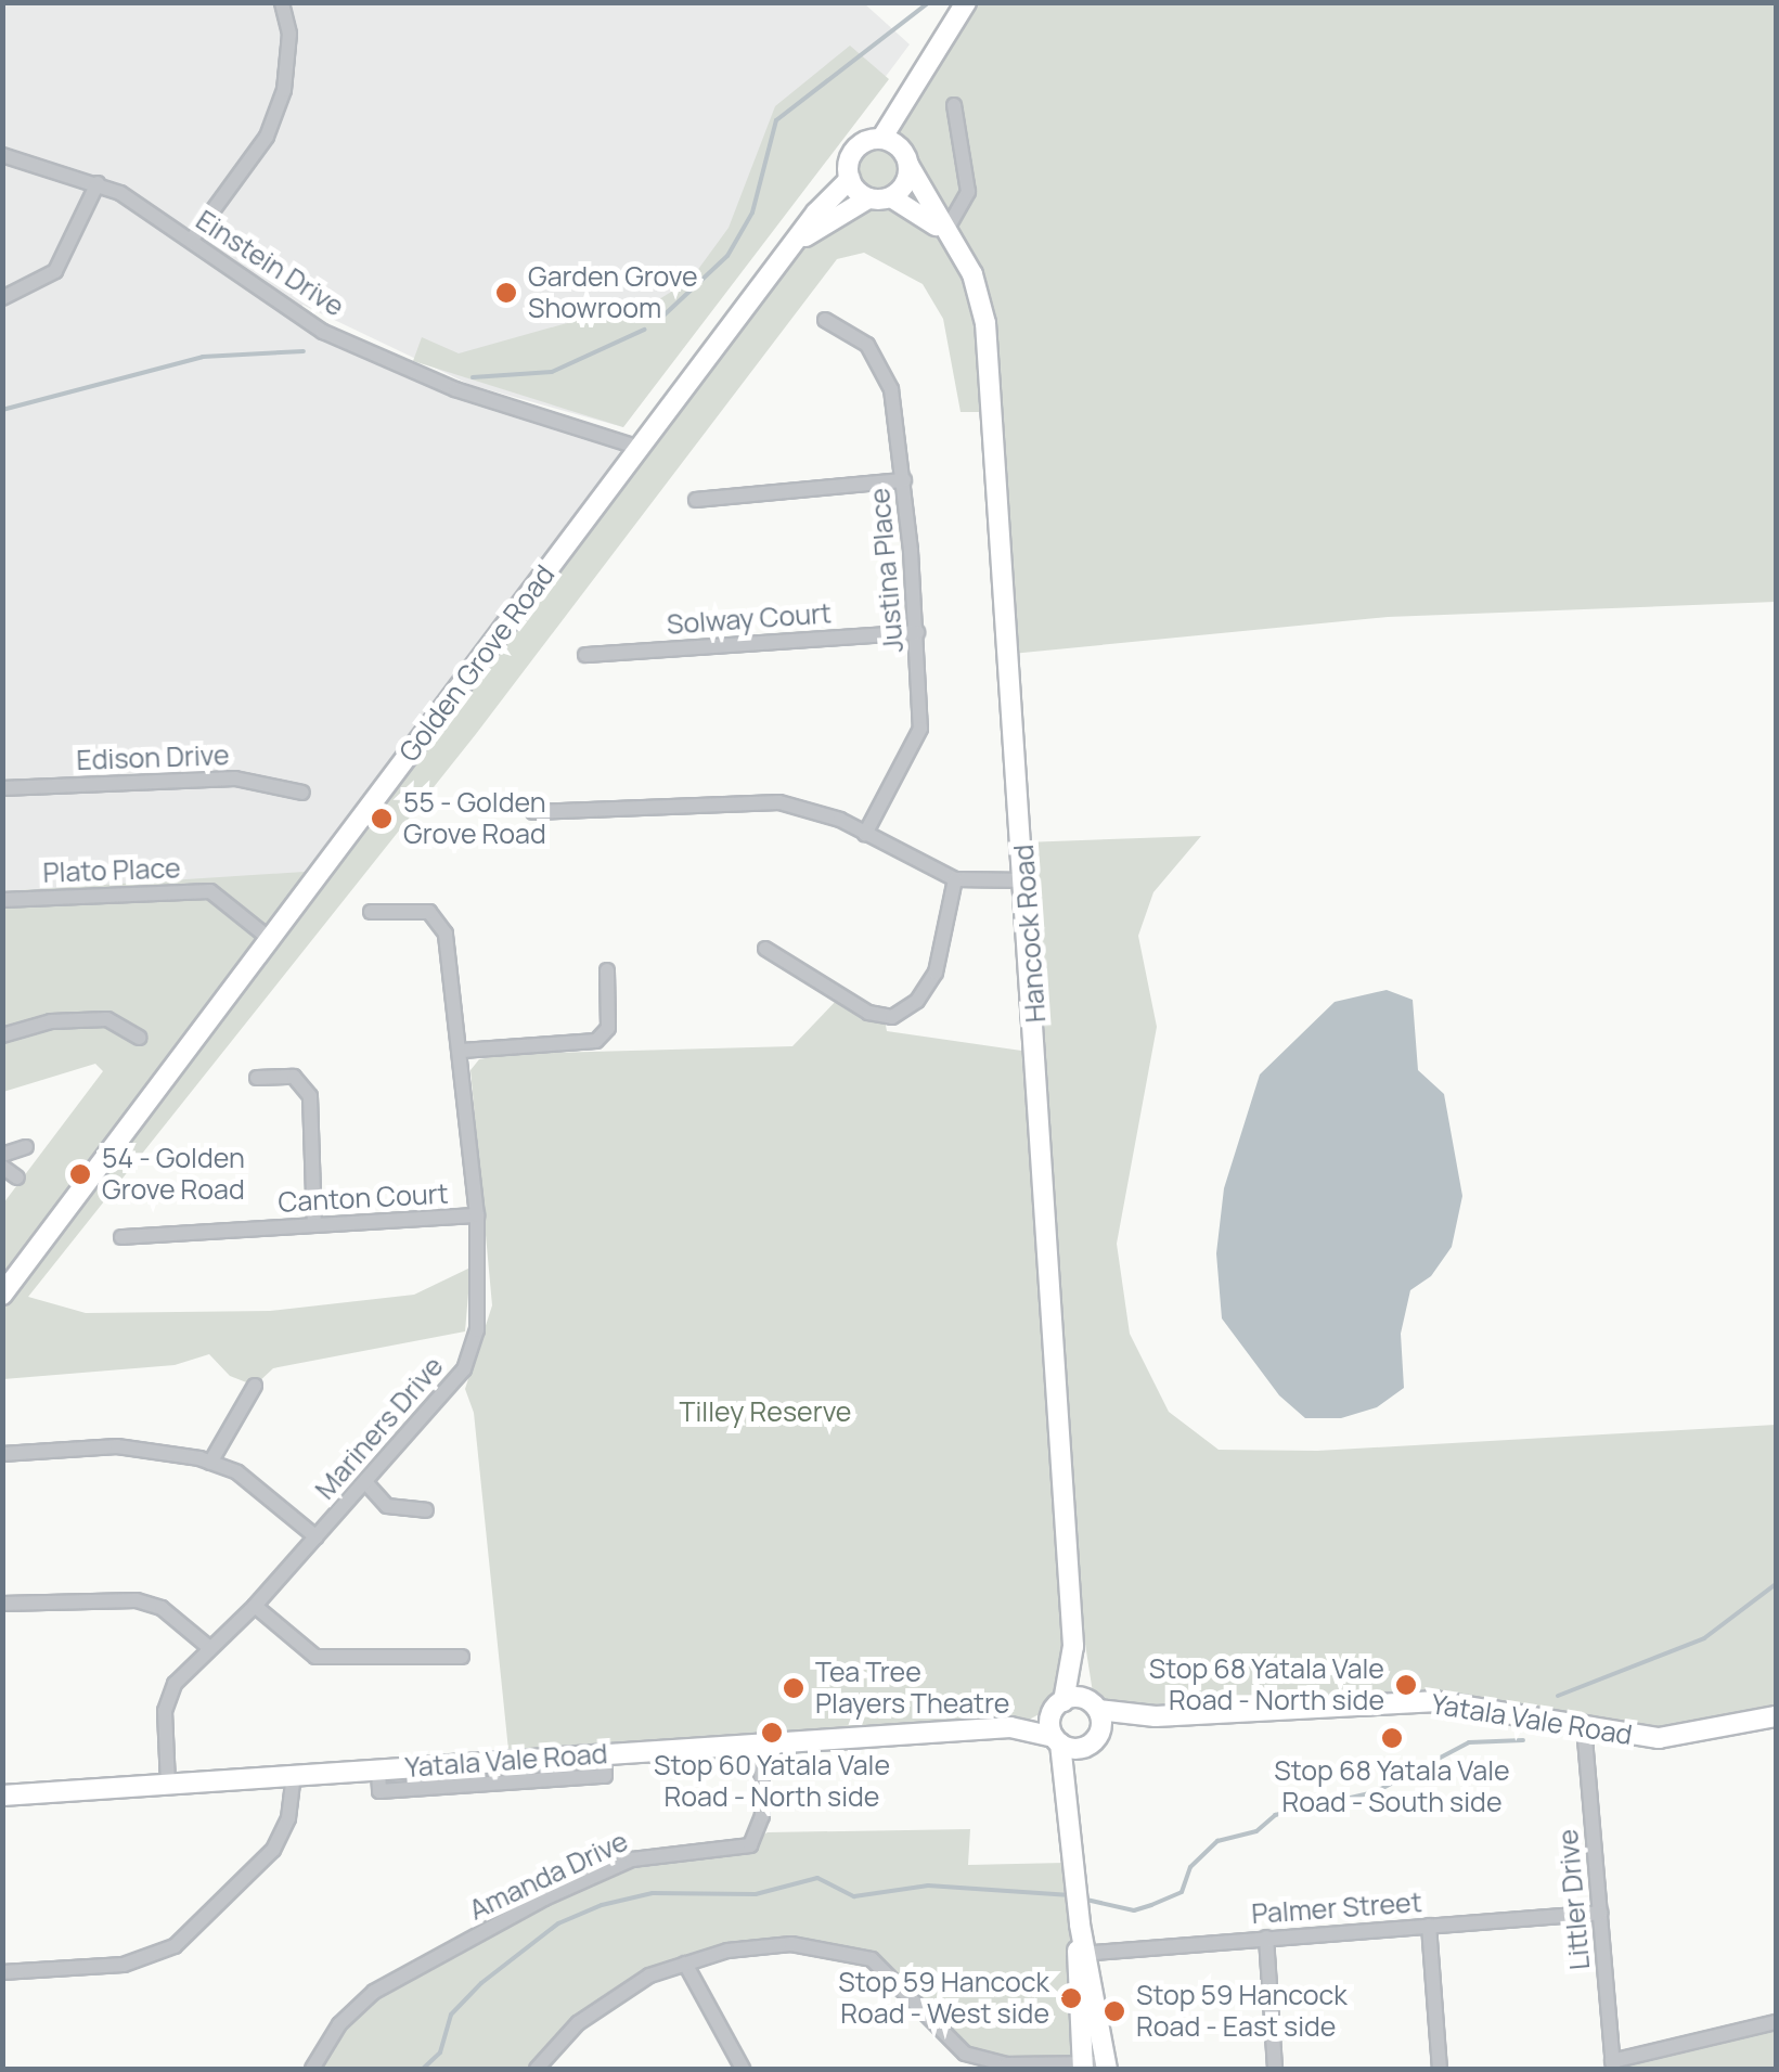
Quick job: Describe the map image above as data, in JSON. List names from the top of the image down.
{
  "streets": {
    "main road": ["Golden Grove Road", "Hancock Road", "Yatala Vale Road"],
    "street": [
      "Einstein Drive",
      "Justina Place",
      "Solway Court",
      "Edison Drive",
      "Plato Place",
      "Canton Court",
      "Mariners Drive",
      "Amanda Drive",
      "Littler Drive",
      "Palmer Street"
    ]
  },
  "crossings": [
    ["Einstein Drive", "Golden Grove Road"],
    ["Justina Place", "Solway Court"],
    ["Golden Grove Road", "Plato Place"],
    ["Golden Grove Road", "Hancock Road"],
    ["Hancock Road", "Yatala Vale Road"],
    ["Canton Court", "Mariners Drive"],
    ["Mariners Drive", "Yatala Vale Road"],
    ["Yatala Vale Road", "Amanda Drive"],
    ["Yatala Vale Road", "Littler Drive"],
    ["Littler Drive", "Palmer Street"]
  ],
  "parks": ["Tilley Reserve"],
  "places": [
    "Garden Grove Showroom",
    "55 - Golden Grove Road",
    "54 - Golden Grove Road",
    "Stop 68 Yatala Vale Road - North side",
    "Tea Tree Players Theatre",
    "Stop 60 Yatala Vale Road - North side",
    "Stop 68 Yatala Vale Road - South side",
    "Stop 59 Hancock Road - West side",
    "Stop 59 Hancock Road - East side"
  ]
}
